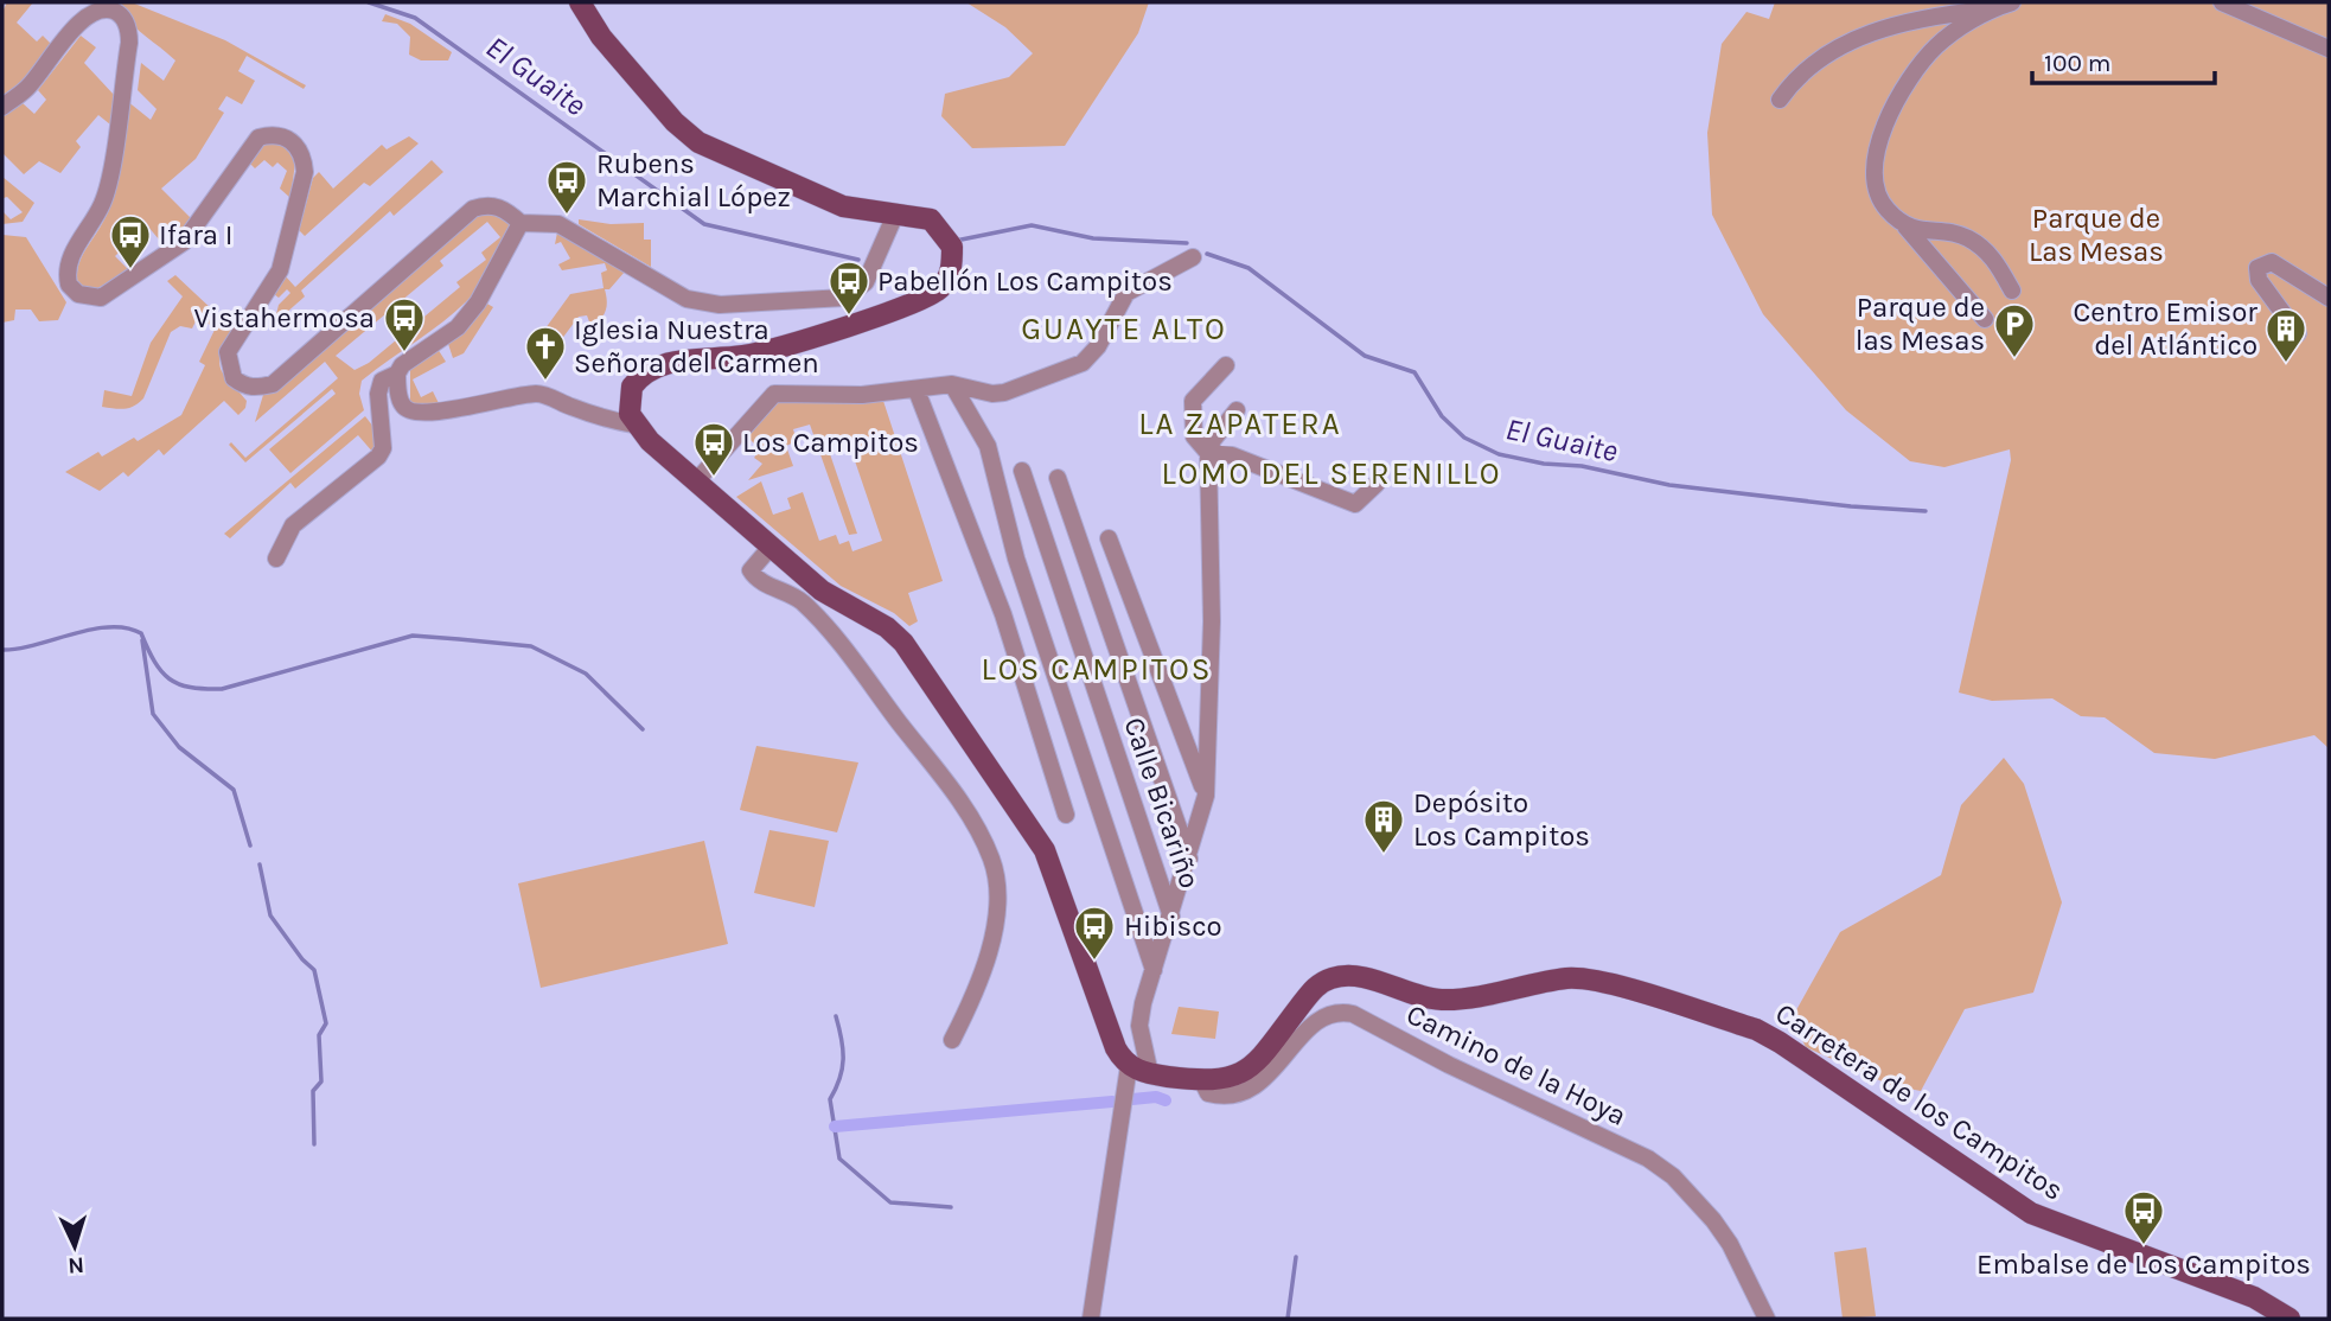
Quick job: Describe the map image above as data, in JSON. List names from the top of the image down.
{
  "streets": {
    "main road": ["Carretera de los Campitos"],
    "street": ["Calle Bicariño", "Camino de la Hoya"]
  },
  "crossings": [
    ["Camino de la Hoya", "Carretera de los Campitos"]
  ],
  "districts": [
    "GUAYTE ALTO",
    "LA ZAPATERA",
    "LOMO DEL SERENILLO",
    "LOS CAMPITOS"
  ],
  "water": ["El Guaite"],
  "parks": ["Parque de Las Mesas"],
  "places": {
    "bus stop": [
      "Rubens Marchial López",
      "Ifara I",
      "Pabellón Los Campitos",
      "Vistahermosa",
      "Los Campitos",
      "Hibisco",
      "Embalse de Los Campitos"
    ],
    "parking": ["Parque de las Mesas"],
    "building": ["Centro Emisor del Atlántico", "Depósito Los Campitos"],
    "church": ["Iglesia Nuestra Señora del Carmen"]
  },
  "scale_bar": "100 m",
  "north": "bottom"
}
